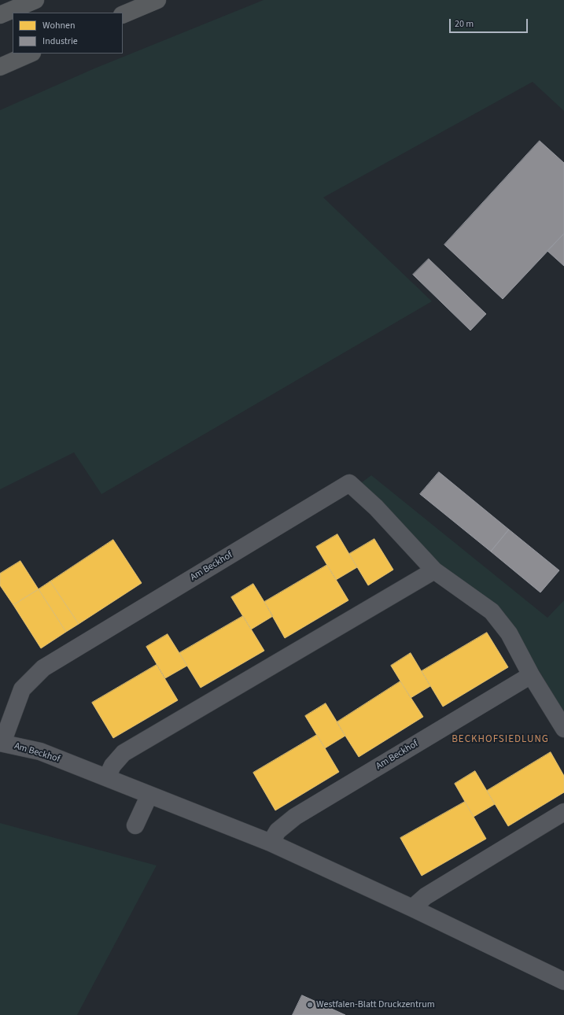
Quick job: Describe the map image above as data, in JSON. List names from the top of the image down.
{
  "streets": {
    "street": ["Am Beckhof"]
  },
  "districts": ["BECKHOFSIEDLUNG"],
  "places": ["Westfalen-Blatt Druckzentrum"],
  "legend": ["Wohnen", "Industrie"],
  "scale_bar": "20 m"
}
